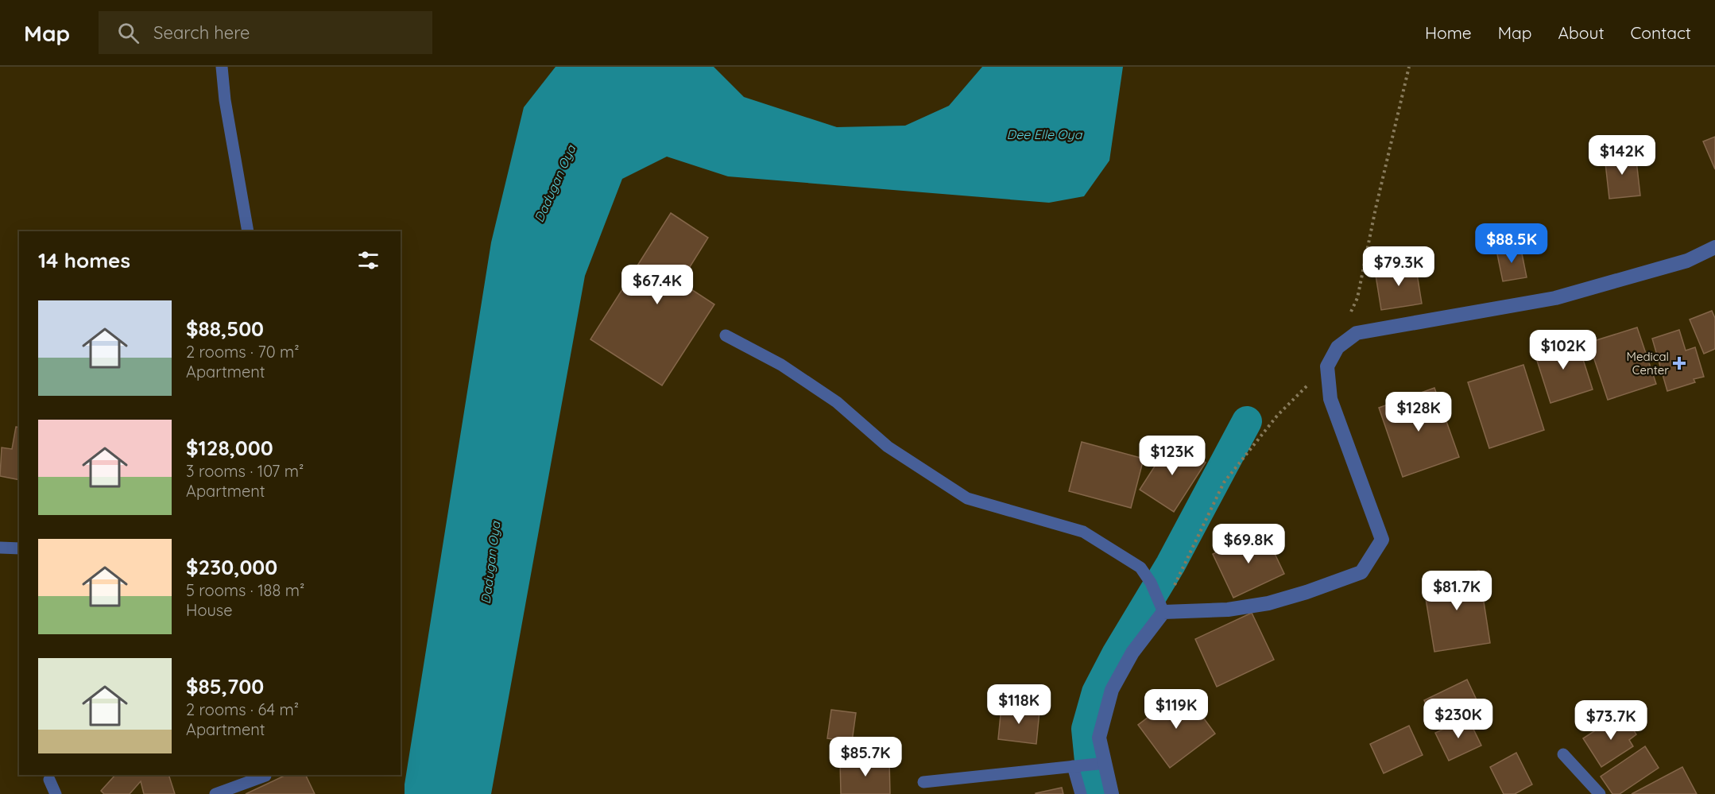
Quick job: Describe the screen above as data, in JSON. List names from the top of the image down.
{
  "water": ["Dee Elle Oya", "Dadugan Oya"],
  "places": {
    "health": ["Medical Center"]
  },
  "page": {
    "header": "Map",
    "search": "Search here",
    "nav": [
      "Home",
      "Map",
      "About",
      "Contact"
    ],
    "price": [
      "$142K",
      "$88.5K",
      "$79.3K",
      "$67.4K",
      "$102K",
      "$128K",
      "$123K",
      "$69.8K",
      "$81.7K",
      "$118K",
      "$119K",
      "$230K",
      "$73.7K",
      "$85.7K"
    ],
    "heading": "14 homes",
    "list": [
      {
        "name": "$88,500",
        "note": "2 rooms · 70 m² · Apartment"
      },
      {
        "name": "$128,000",
        "note": "3 rooms · 107 m² · Apartment"
      },
      {
        "name": "$230,000",
        "note": "5 rooms · 188 m² · House"
      },
      {
        "name": "$85,700",
        "note": "2 rooms · 64 m² · Apartment"
      }
    ]
  }
}
